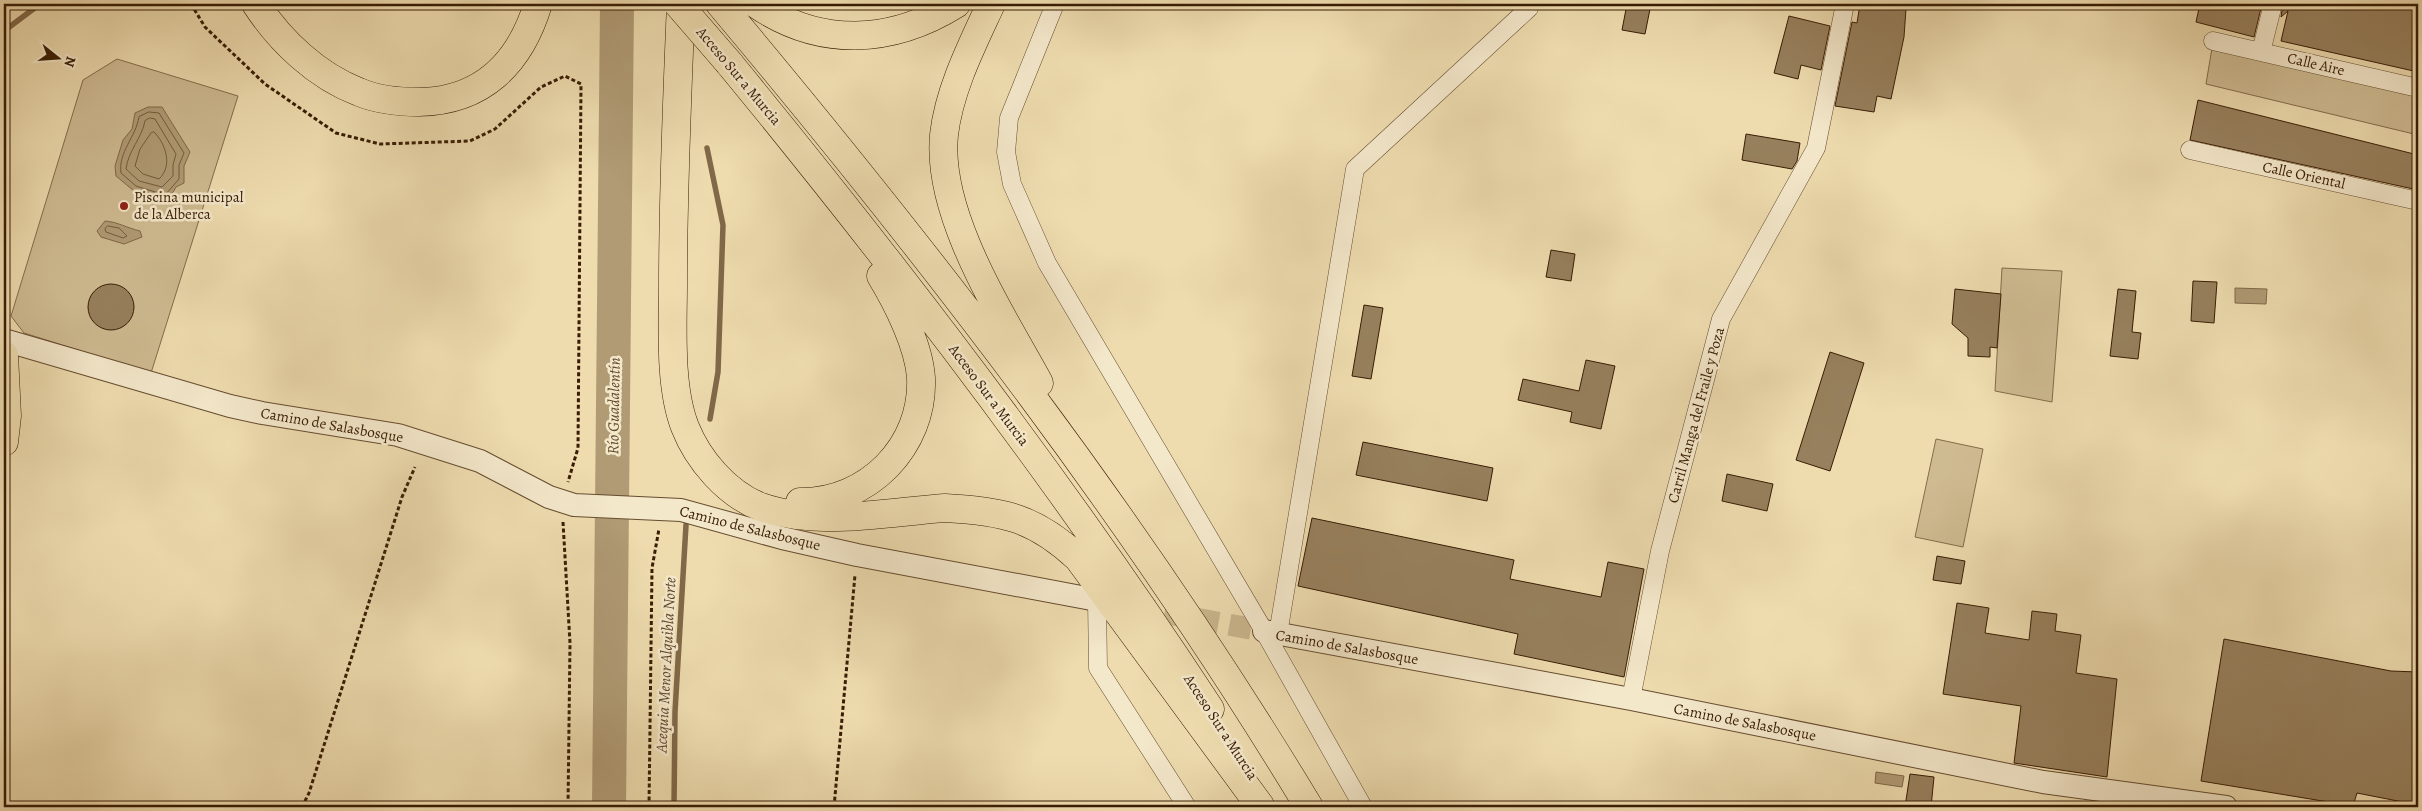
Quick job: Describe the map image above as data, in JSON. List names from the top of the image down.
{
  "streets": {
    "main road": ["Acceso Sur a Murcia"],
    "street": [
      "Calle Aire",
      "Calle Oriental",
      "Carril Manga del Fraile y Poza",
      "Camino de Salasbosque"
    ]
  },
  "crossings": [
    ["Carril Manga del Fraile y Poza", "Camino de Salasbosque"]
  ],
  "water": ["Río Guadalentín", "Acequia Menor Alquibla Norte"],
  "places": ["Piscina municipal de la Alberca"],
  "north": "right"
}
